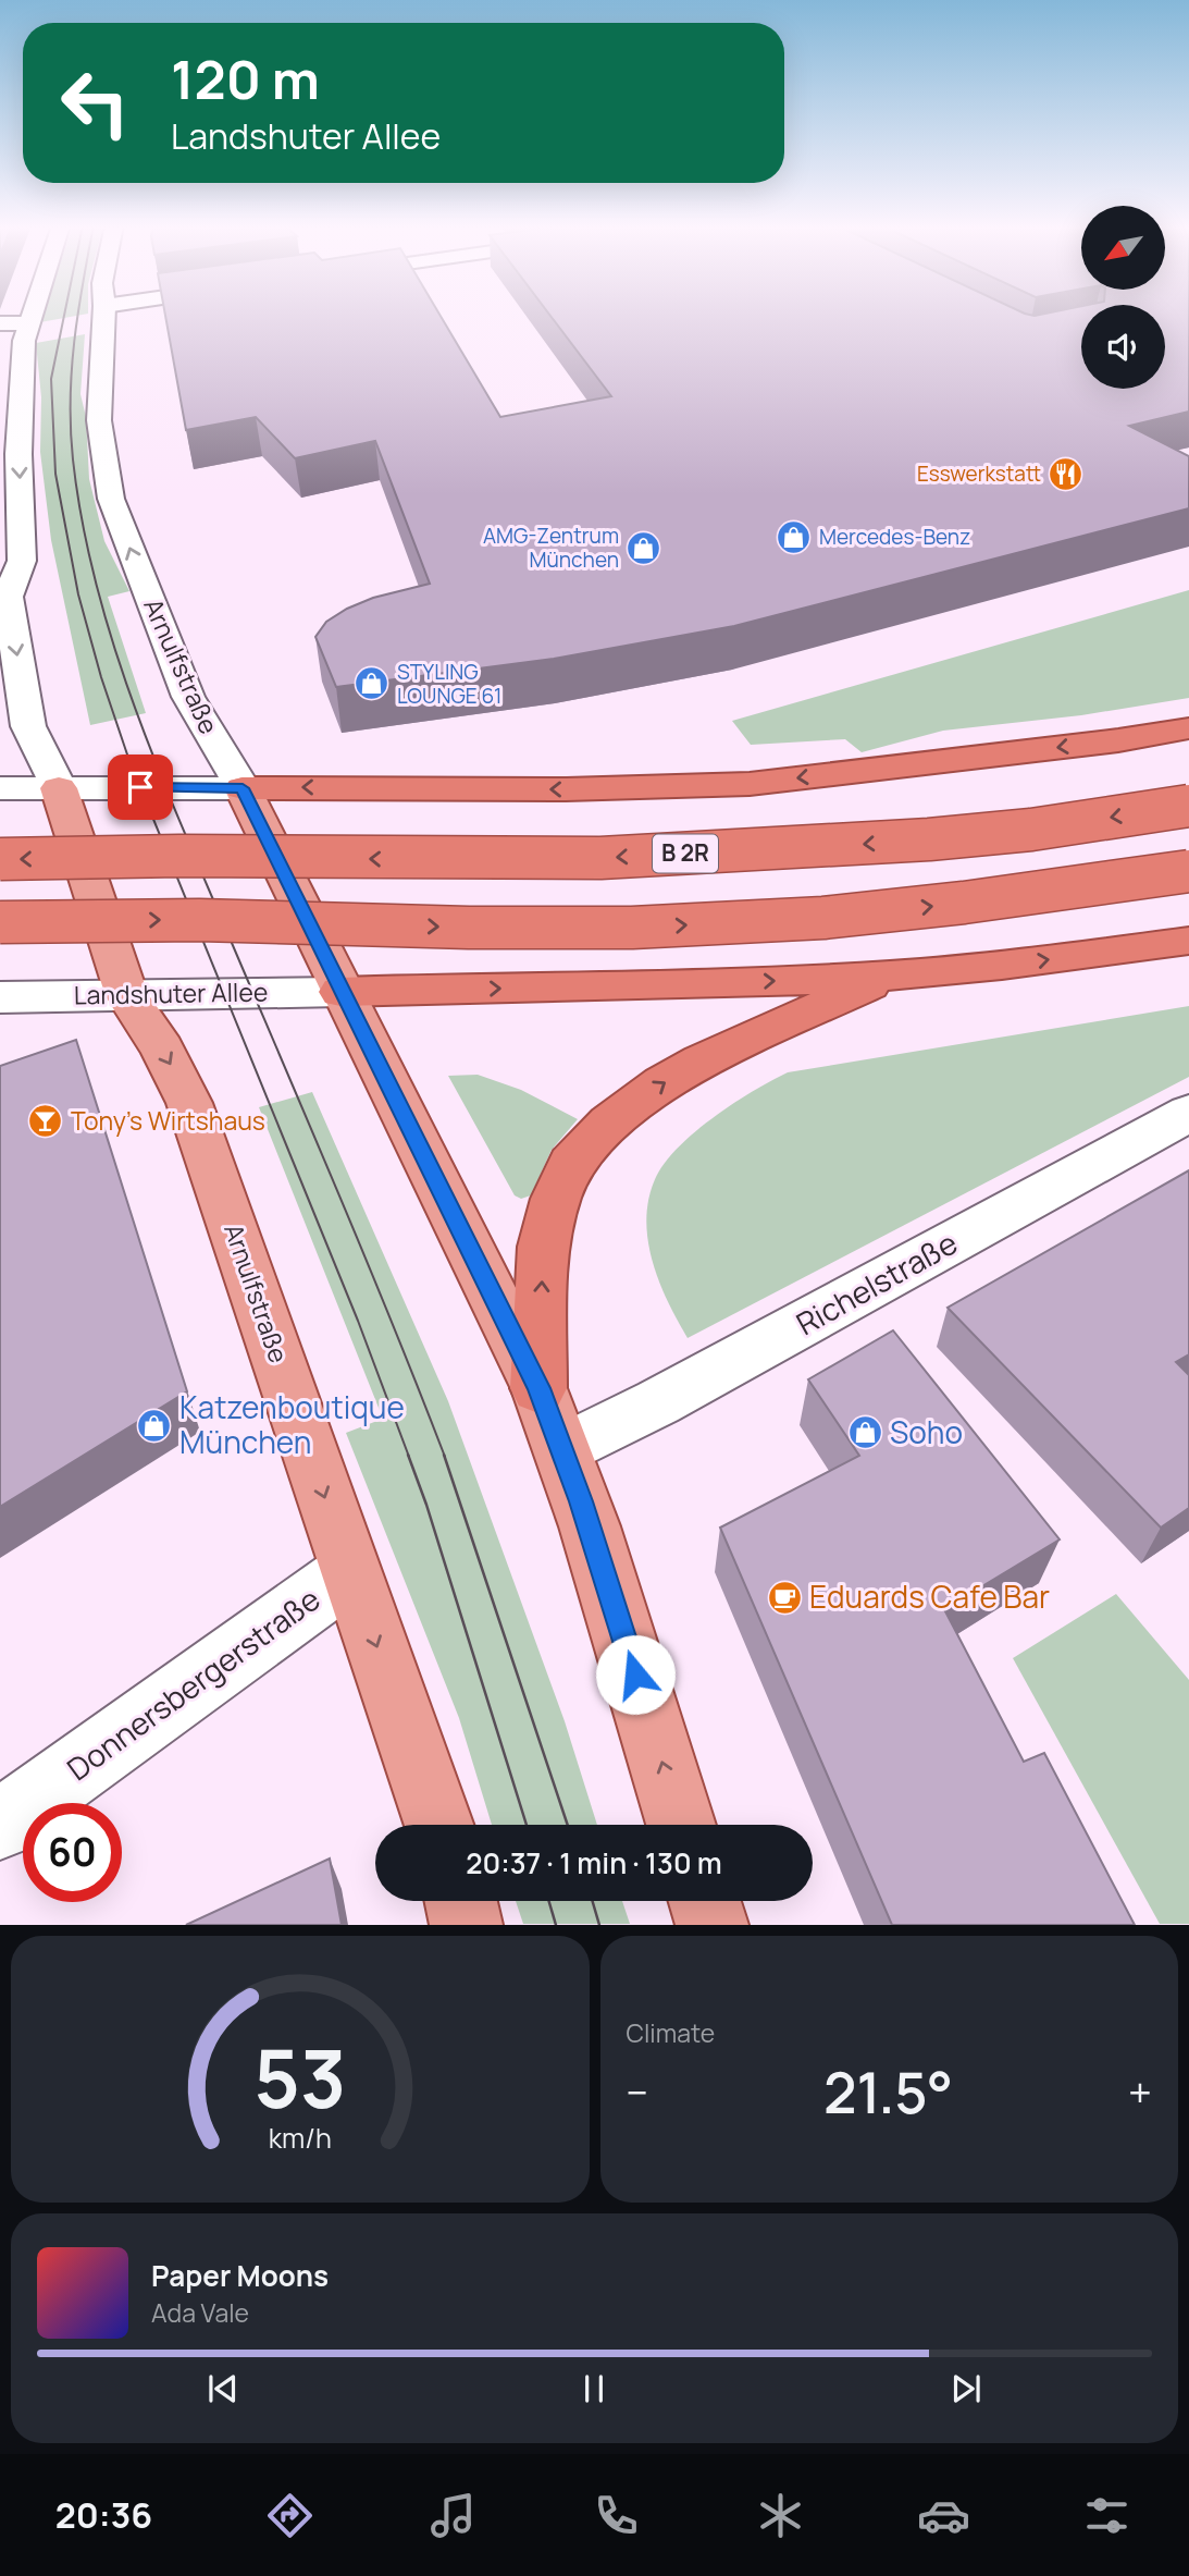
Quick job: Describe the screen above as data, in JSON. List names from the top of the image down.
{
  "streets": {
    "highway": ["B 2R"],
    "main road": [
      "Arnulfstraße",
      "Landshuter Allee",
      "Richelstraße",
      "Donnersbergerstraße"
    ]
  },
  "crossings": [
    ["Arnulfstraße", "Landshuter Allee"],
    ["Arnulfstraße", "Richelstraße"],
    ["Arnulfstraße", "Donnersbergerstraße"]
  ],
  "places": {
    "restaurant": ["Esswerkstatt"],
    "shop": [
      "Mercedes-Benz",
      "AMG-Zentrum München",
      "STYLING LOUNGE 61",
      "Katzenboutique München",
      "Soho"
    ],
    "bar": ["Tony's Wirtshaus"],
    "cafe": ["Eduards Cafe Bar"]
  },
  "north": "bottom left",
  "page": {
    "turn": ["120 m", "Landshuter Allee"],
    "limit": "60",
    "trip": "20:37 · 1 min · 130 m",
    "tile": "Climate",
    "heat": ["−", "21.5°", "+"],
    "song": ["Paper Moons", "Ada Vale"],
    "tabs": "20:36",
    "gauge": ["53", "km/h"]
  }
}
